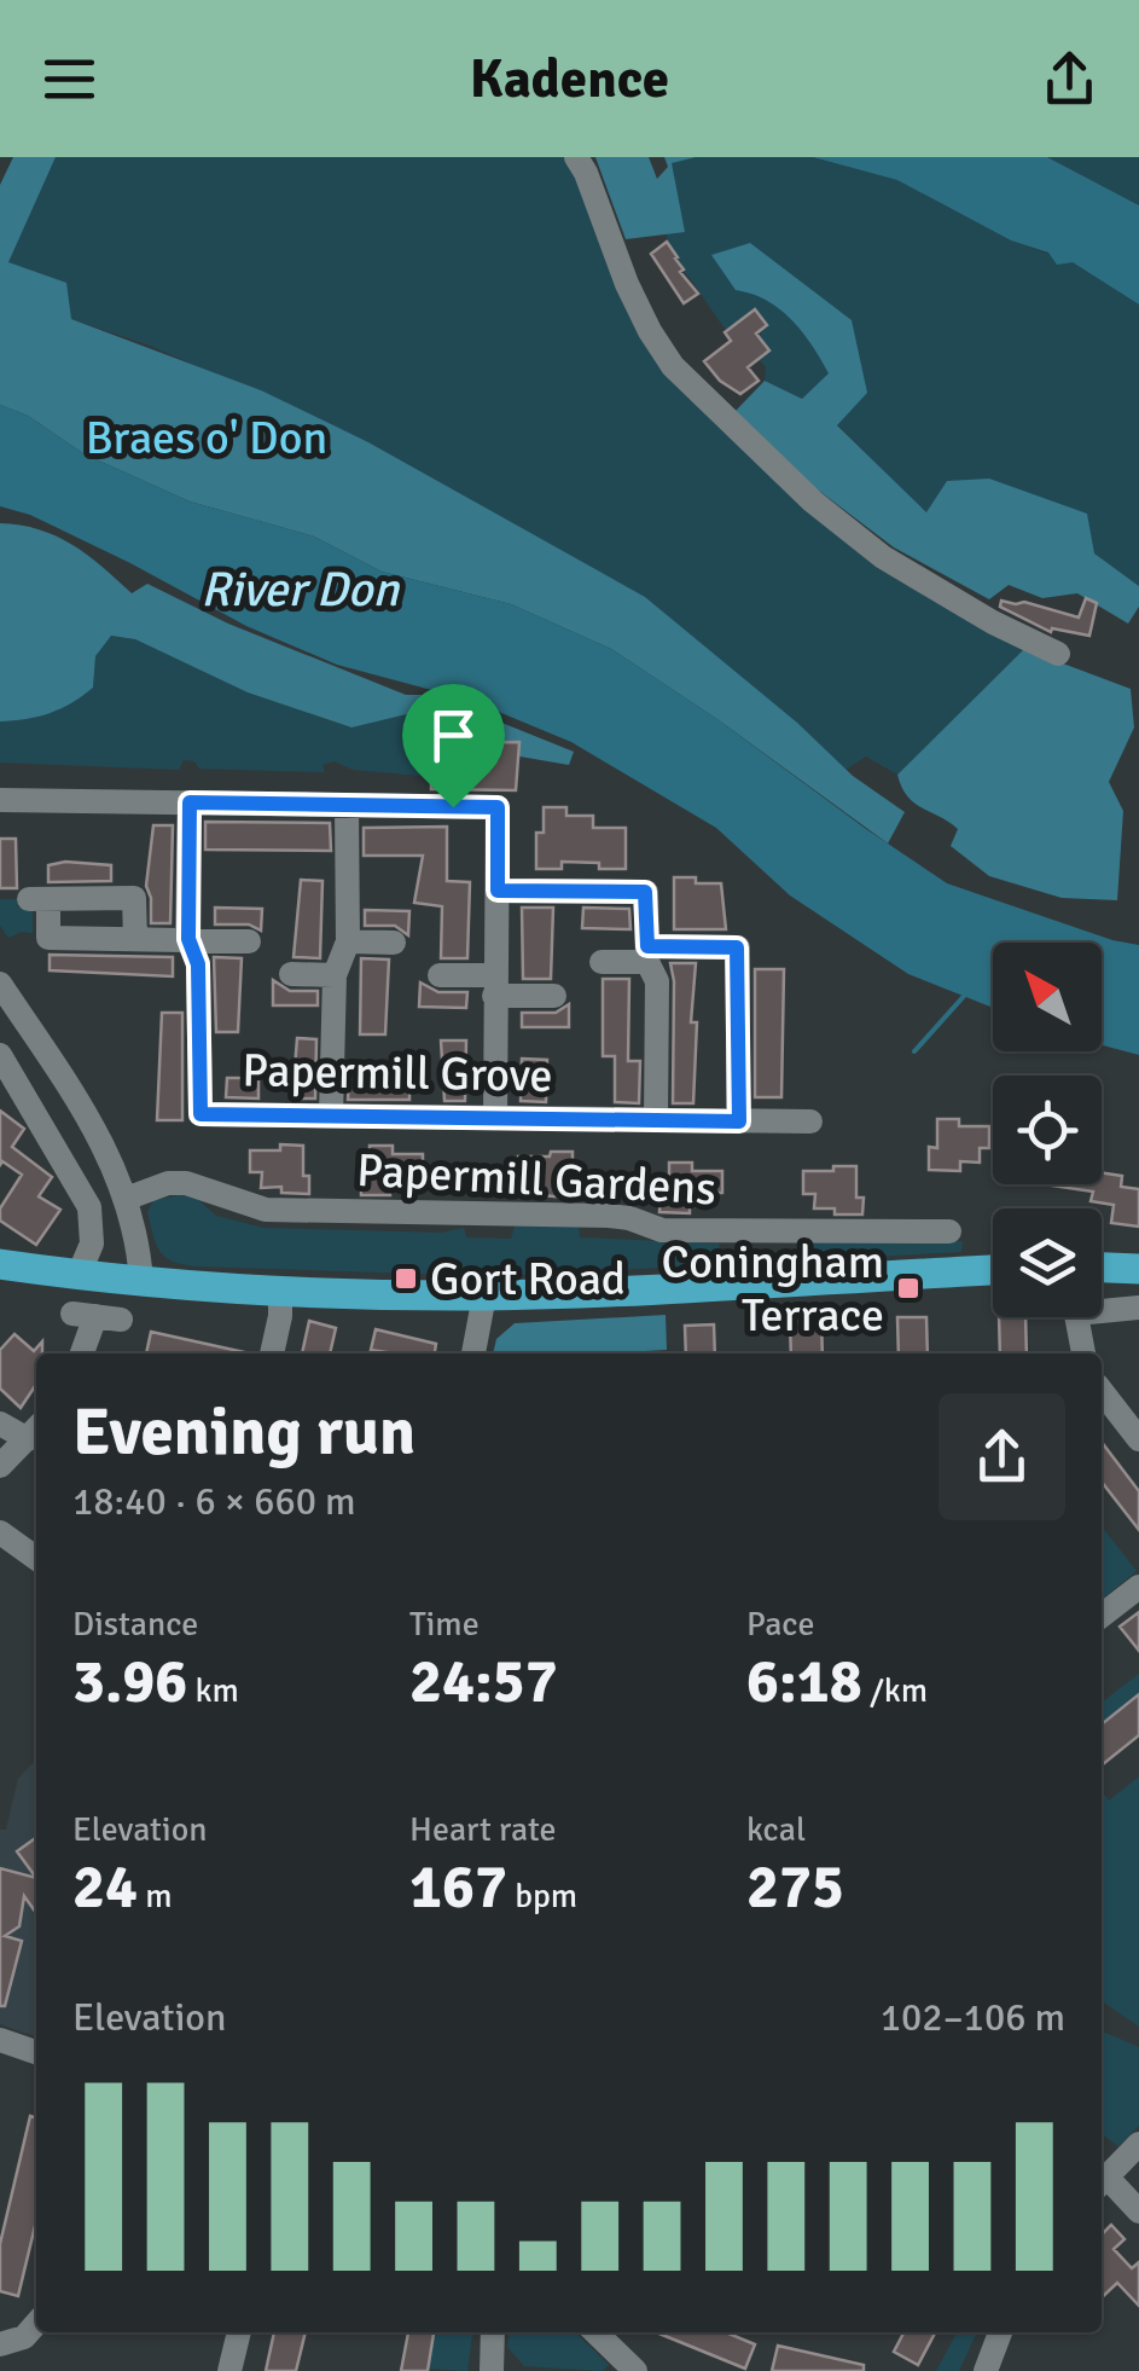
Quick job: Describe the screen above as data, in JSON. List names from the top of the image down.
{
  "streets": {
    "street": ["Papermill Grove", "Papermill Gardens"]
  },
  "water": ["River Don"],
  "parks": ["Braes o' Don"],
  "places": {
    "transit": ["Gort Road", "Coningham Terrace"]
  },
  "north": "top left",
  "page": {
    "header": "Kadence",
    "heading": ["Evening run", "18:40 · 6 × 660 m"],
    "stats": [
      ["Distance", "3.96 km"],
      ["Time", "24:57"],
      ["Pace", "6:18 /km"],
      ["Elevation", "24 m"],
      ["Heart rate", "167 bpm"],
      ["kcal", "275"]
    ],
    "chart": ["Elevation", "102–106 m"]
  }
}
